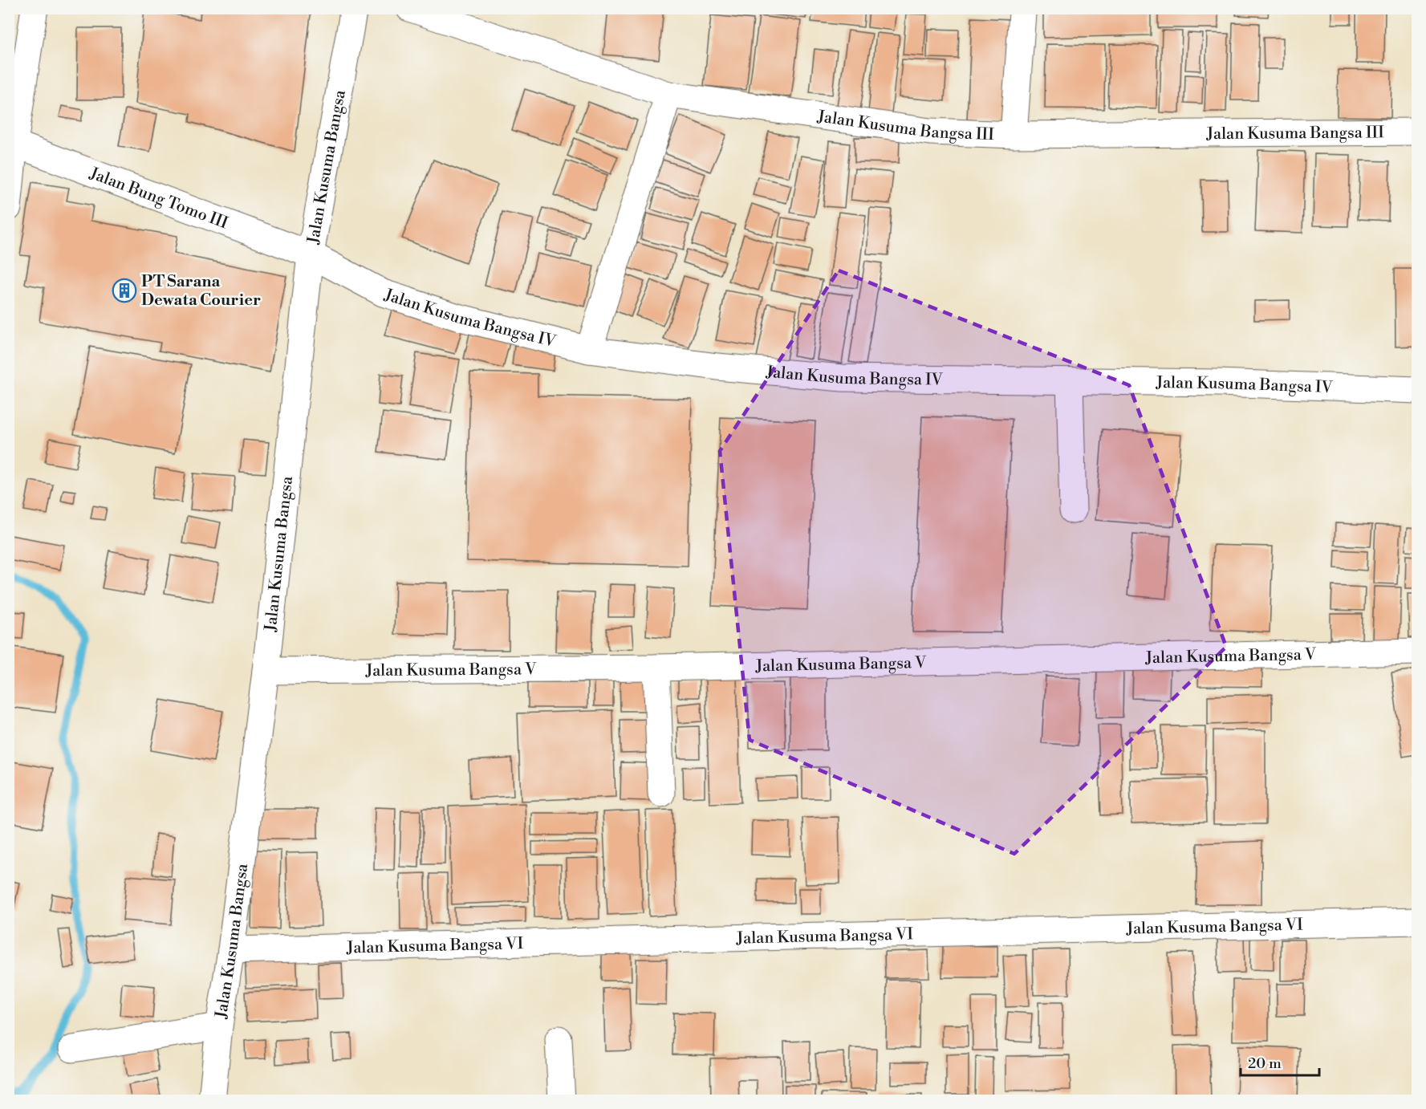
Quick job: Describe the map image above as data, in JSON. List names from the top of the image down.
{
  "streets": {
    "street": [
      "Jalan Kusuma Bangsa III",
      "Jalan Kusuma Bangsa",
      "Jalan Bung Tomo III",
      "Jalan Kusuma Bangsa IV",
      "Jalan Kusuma Bangsa V",
      "Jalan Kusuma Bangsa VI"
    ]
  },
  "crossings": [
    ["Jalan Kusuma Bangsa", "Jalan Bung Tomo III"],
    ["Jalan Kusuma Bangsa", "Jalan Kusuma Bangsa IV"],
    ["Jalan Kusuma Bangsa", "Jalan Kusuma Bangsa V"],
    ["Jalan Kusuma Bangsa", "Jalan Kusuma Bangsa VI"],
    ["Jalan Bung Tomo III", "Jalan Kusuma Bangsa IV"]
  ],
  "places": {
    "building": ["PT Sarana Dewata Courier"]
  },
  "scale_bar": "20 m"
}
